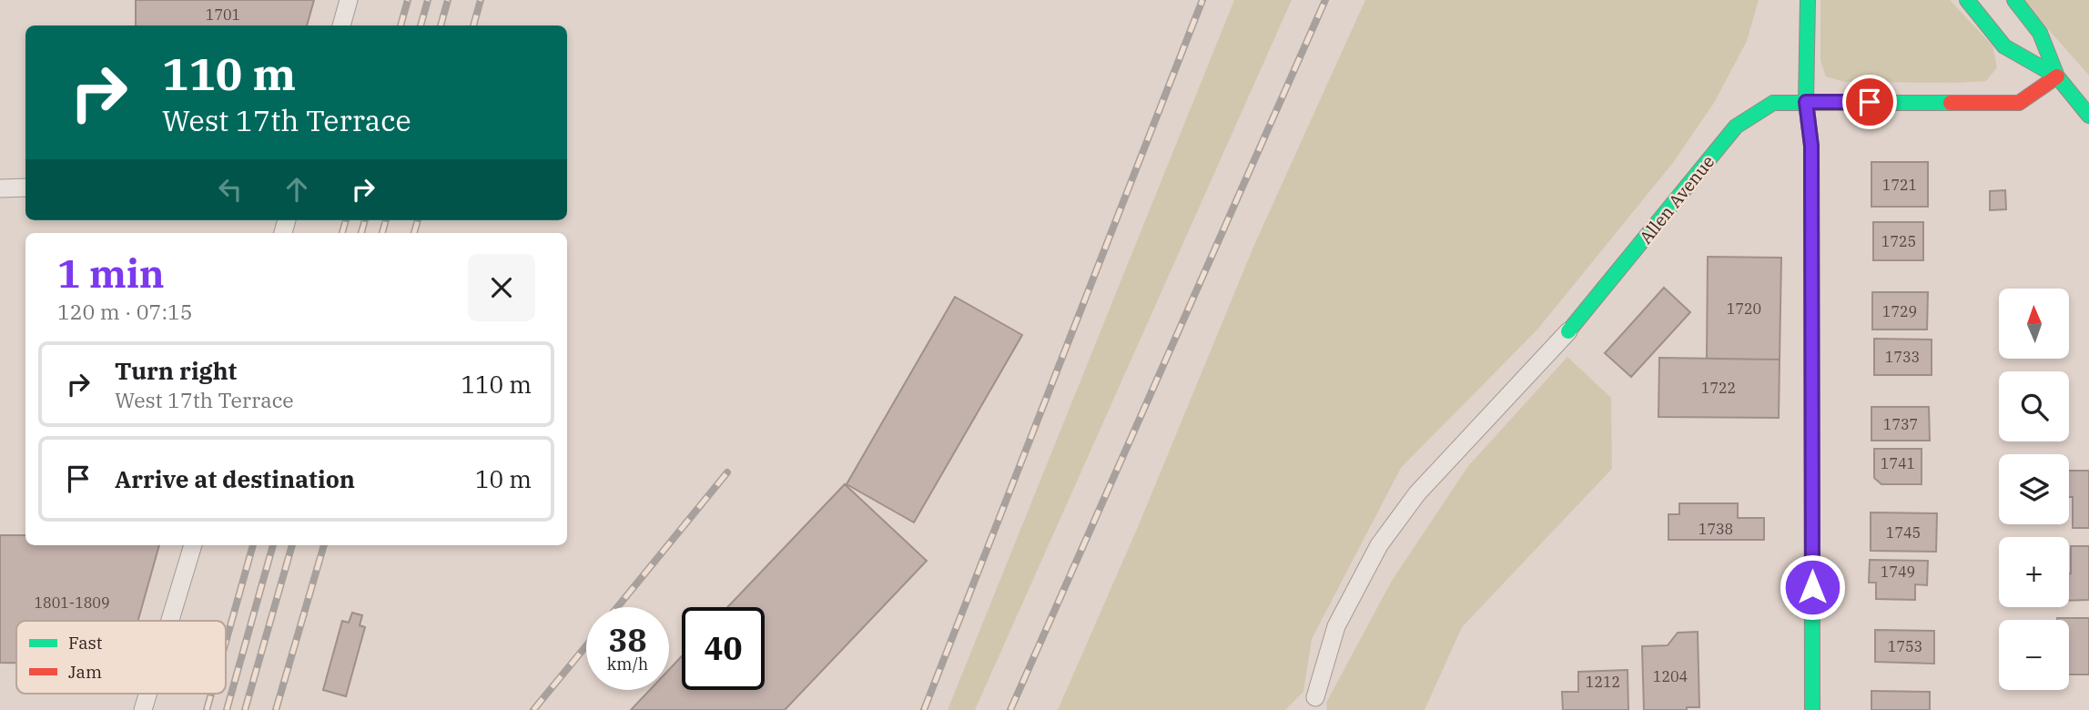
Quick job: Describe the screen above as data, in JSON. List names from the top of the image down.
{
  "streets": {
    "street": ["Allen Avenue"]
  },
  "house_numbers": [
    "1701",
    "1721",
    "1725",
    "1720",
    "1729",
    "1733",
    "1722",
    "1737",
    "1741",
    "1738",
    "1745",
    "1749",
    "1801-1809",
    "1753",
    "1204",
    "1212"
  ],
  "legend": ["Fast", "Jam"],
  "north": "top",
  "page": {
    "turn": ["110 m", "West 17th Terrace"],
    "heading": ["1 min", "120 m · 07:15"],
    "map_buttons": ["+", "−"],
    "list": [
      {
        "name": "Turn right",
        "note": "West 17th Terrace",
        "value": "110 m"
      },
      {
        "name": "Arrive at destination",
        "value": "10 m"
      }
    ],
    "speed": "38 km/h",
    "limit": "40"
  }
}
